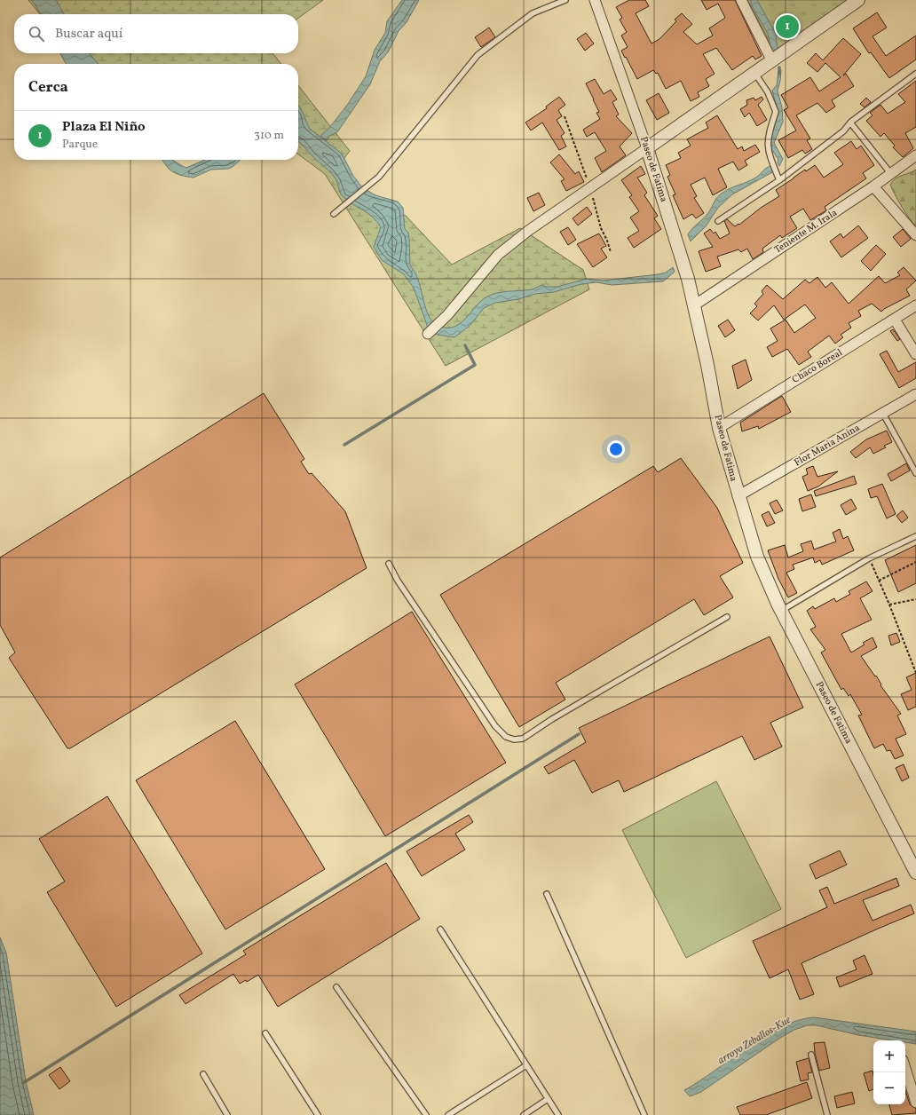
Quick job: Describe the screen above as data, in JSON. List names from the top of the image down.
{
  "streets": {
    "street": [
      "Paseo de Fatima",
      "Teniente M. Irala",
      "Chaco Boreal",
      "Flor Maria Anina"
    ]
  },
  "crossings": [
    ["Paseo de Fatima", "Teniente M. Irala"],
    ["Paseo de Fatima", "Chaco Boreal"],
    ["Paseo de Fatima", "Flor Maria Anina"]
  ],
  "water": ["arroyo Zeballos-Kue"],
  "page": {
    "pins": "1",
    "search": "Buscar aquí",
    "heading": "Cerca",
    "list": [
      {
        "mark": "1",
        "name": "Plaza El Niño",
        "note": "Parque",
        "value": "310 m"
      }
    ],
    "map_buttons": ["+", "−"]
  }
}
